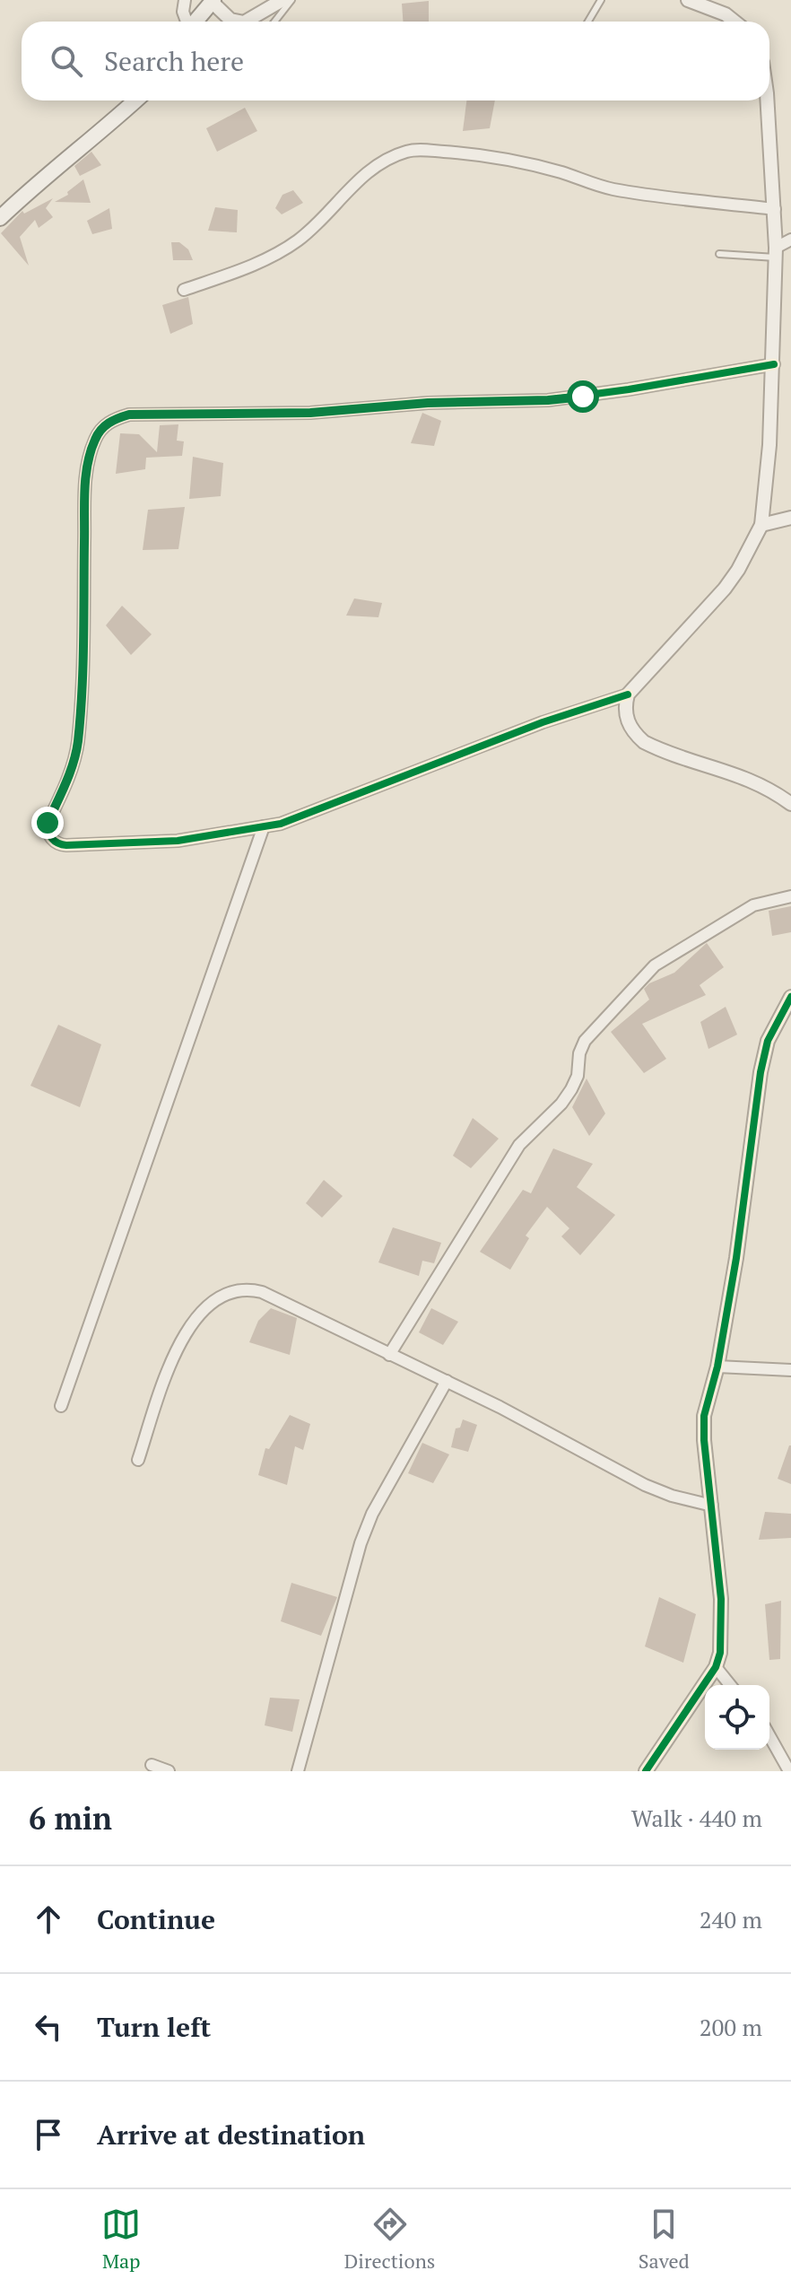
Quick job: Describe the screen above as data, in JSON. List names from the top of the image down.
{
  "page": {
    "search": "Search here",
    "heading": ["6 min", "Walk · 440 m"],
    "list": [
      ["Continue", "240 m"],
      ["Turn left", "200 m"],
      "Arrive at destination"
    ],
    "nav": ["Map", "Directions", "Saved"]
  }
}
